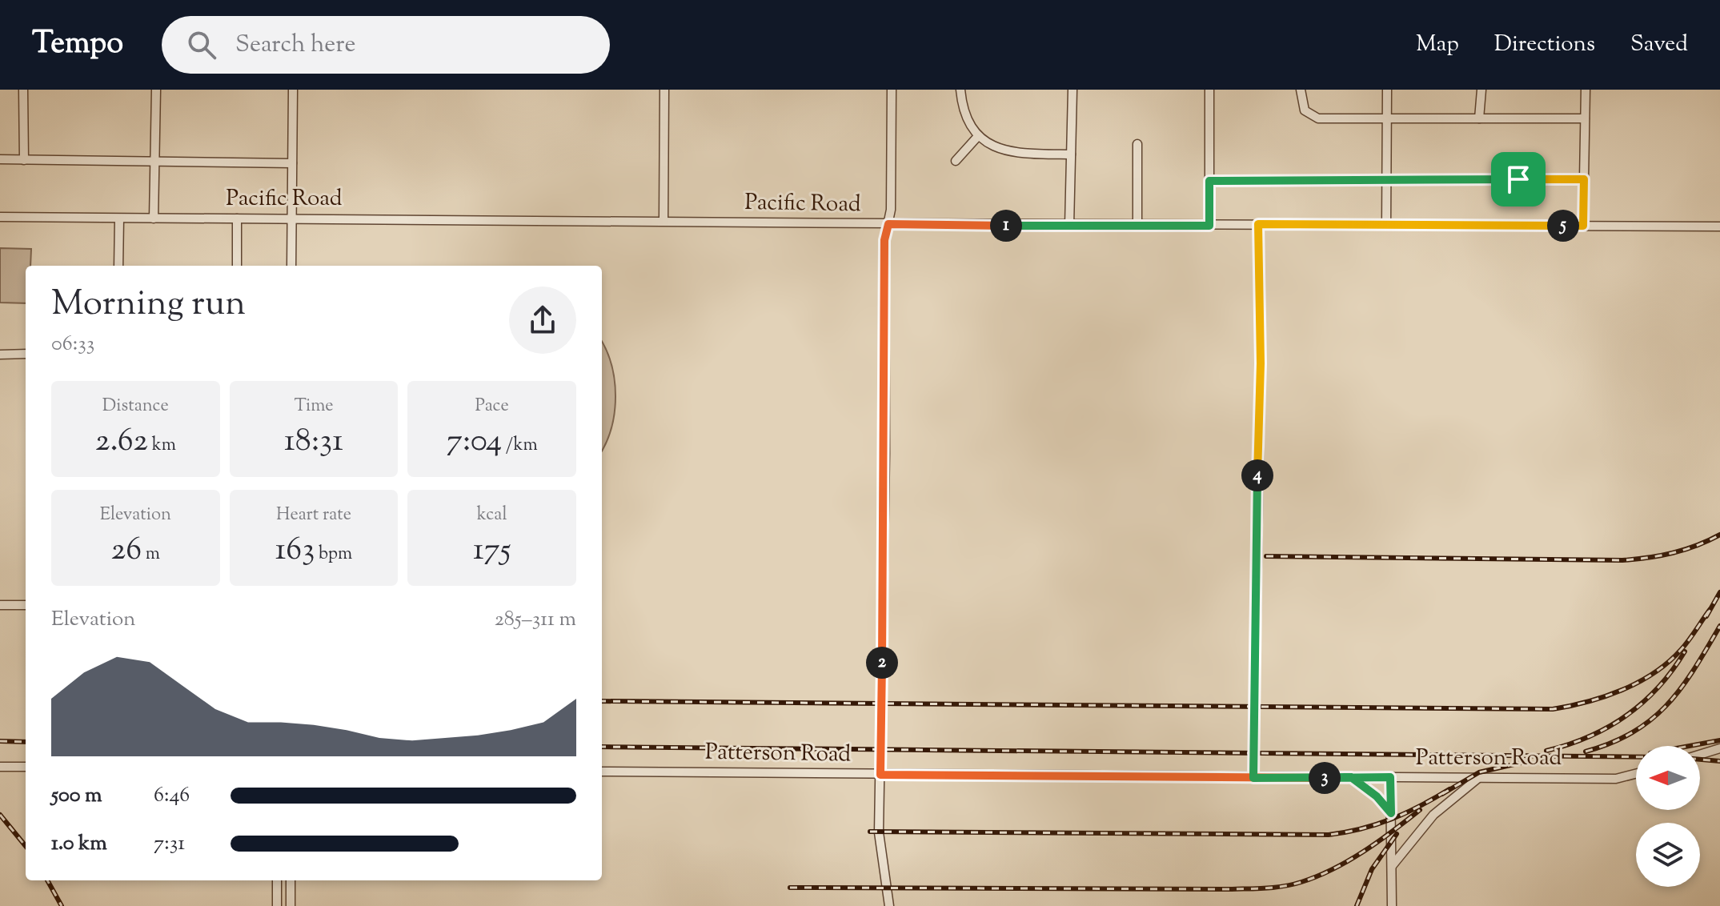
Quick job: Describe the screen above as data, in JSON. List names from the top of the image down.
{
  "streets": {
    "street": ["Pacific Road", "Patterson Road"]
  },
  "north": "left",
  "page": {
    "header": "Tempo",
    "search": "Search here",
    "nav": ["Map", "Directions", "Saved"],
    "pins": [
      "1",
      "5",
      "4",
      "2",
      "3"
    ],
    "heading": ["Morning run", "06:33"],
    "stats": [
      ["Distance", "2.62 km"],
      ["Time", "18:31"],
      ["Pace", "7:04 /km"],
      ["Elevation", "26 m"],
      ["Heart rate", "163 bpm"],
      ["kcal", "175"]
    ],
    "chart": ["Elevation", "285–311 m"],
    "list": [
      {
        "name": "500 m",
        "note": "6:46"
      },
      {
        "name": "1.0 km",
        "note": "7:31"
      }
    ]
  }
}
